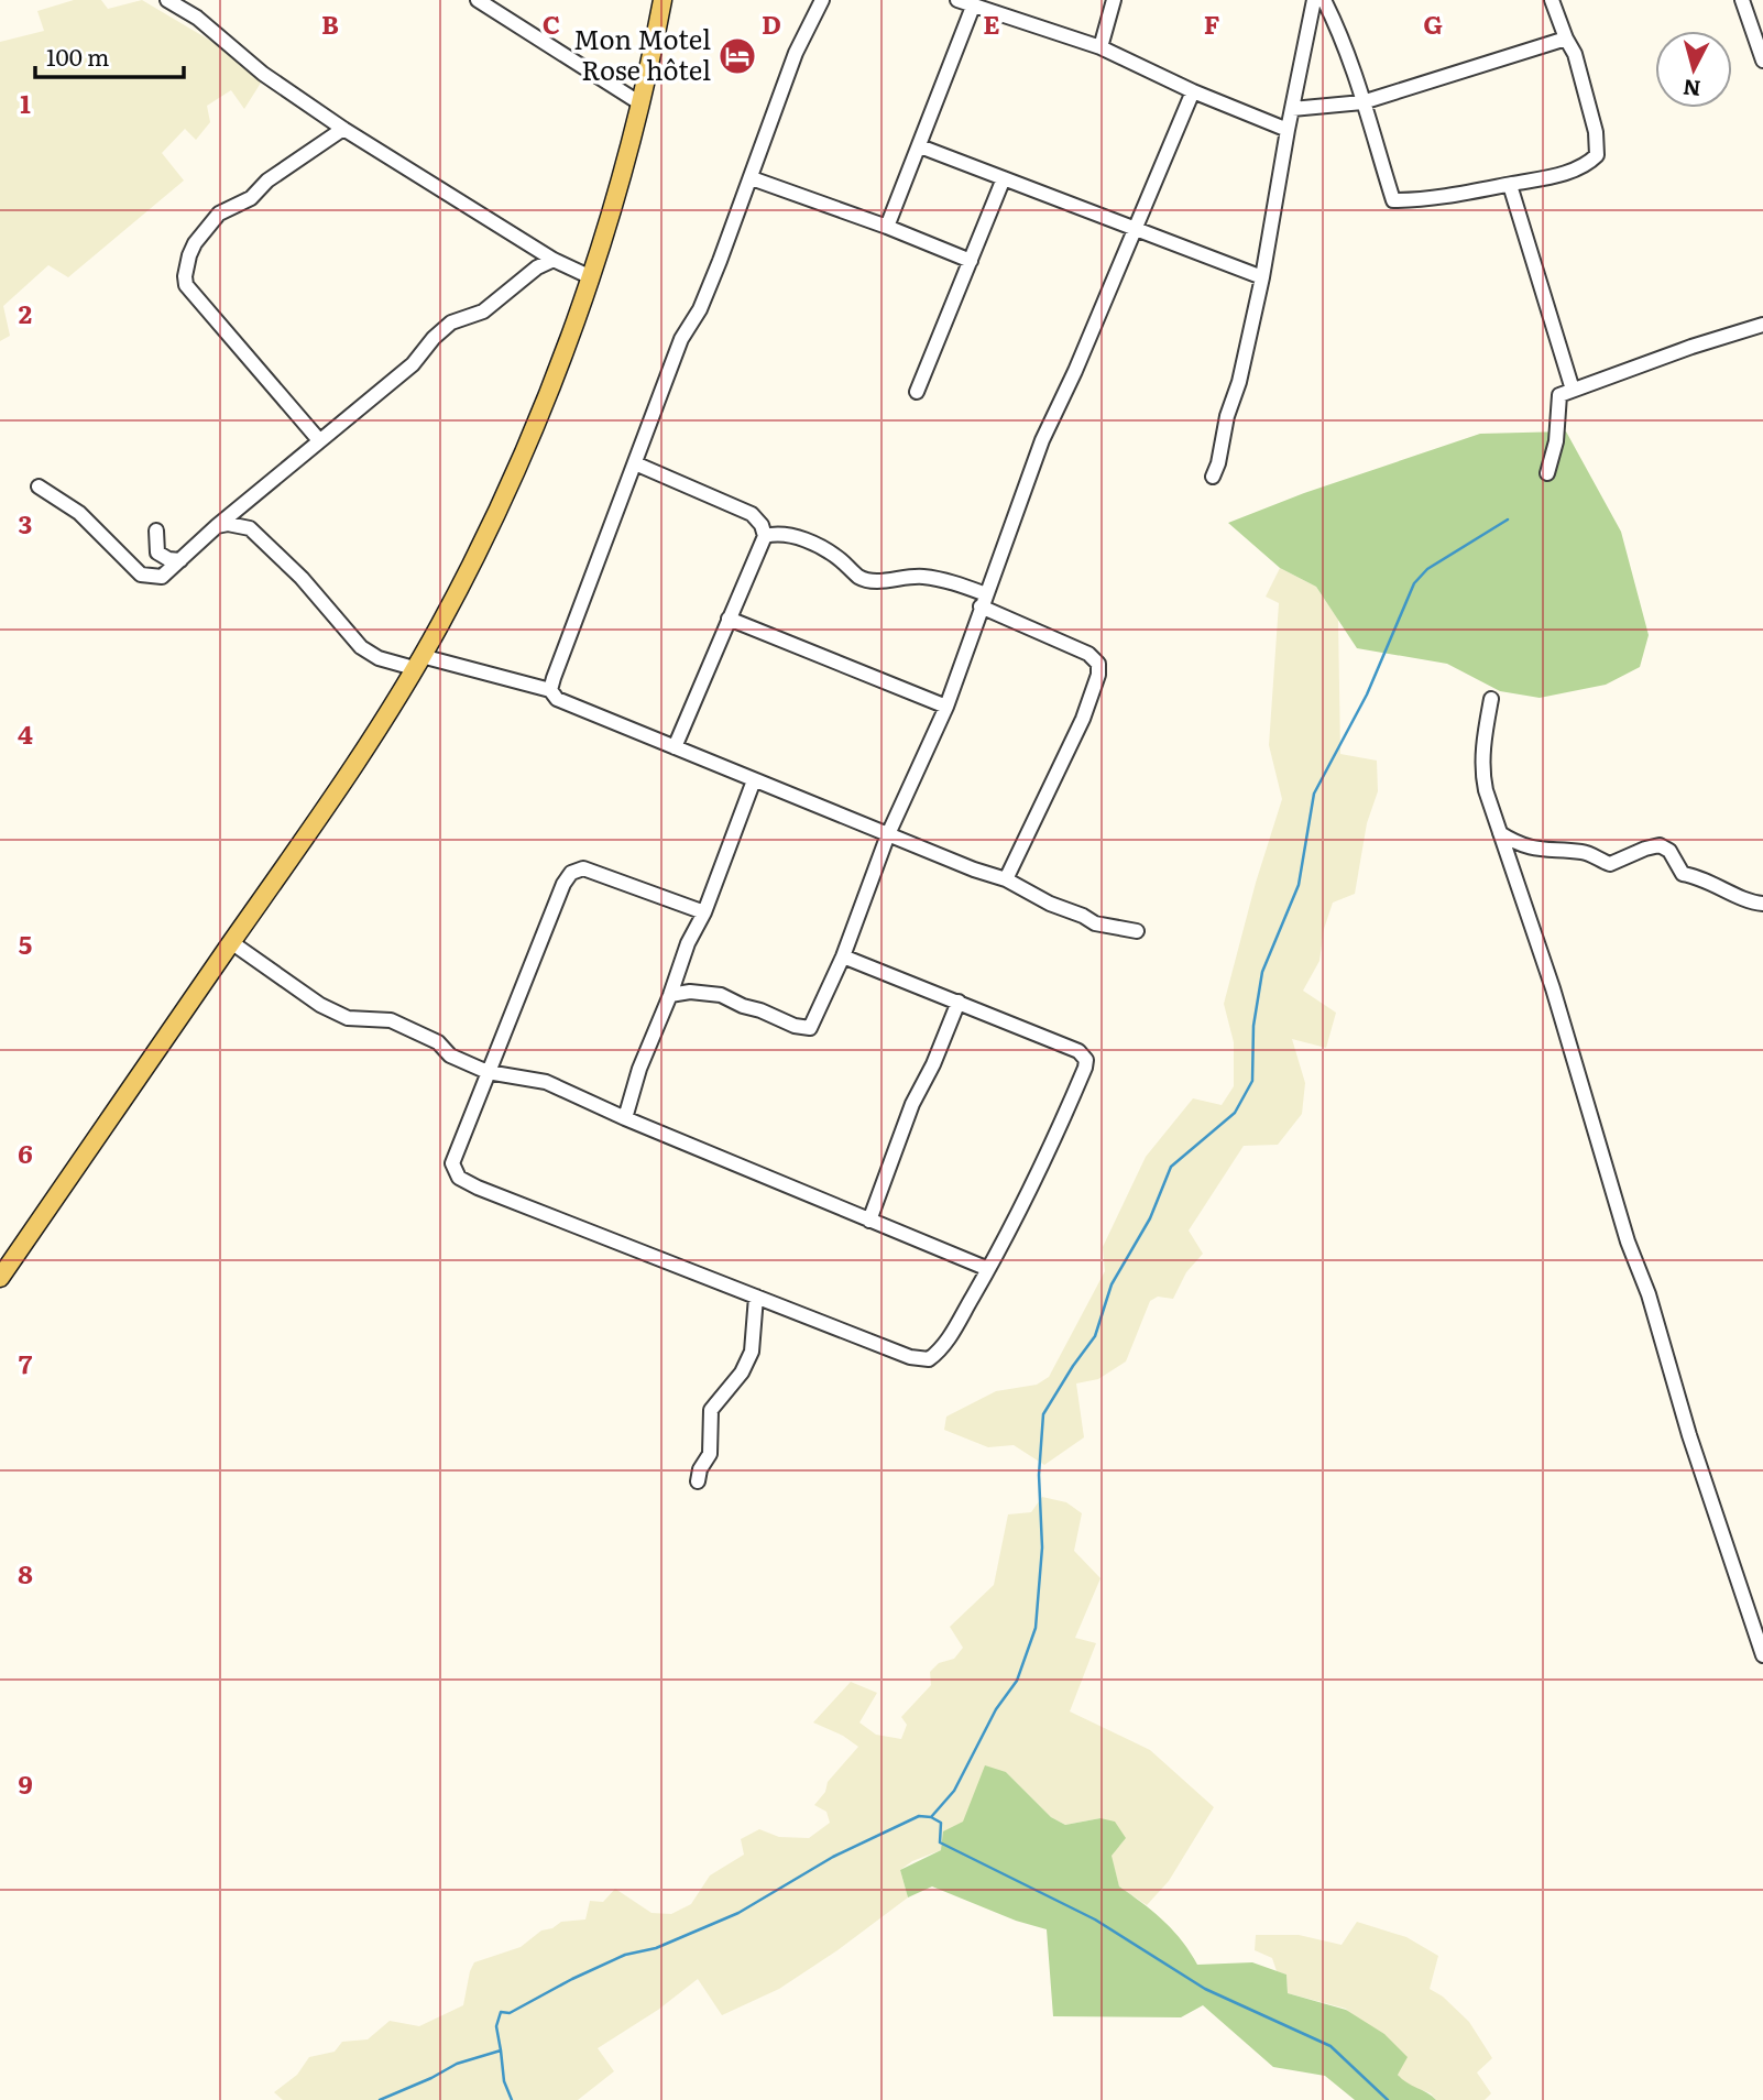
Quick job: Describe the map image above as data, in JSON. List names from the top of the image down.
{
  "places": {
    "hotel": ["Mon Motel Rose hôtel"]
  },
  "scale_bar": "100 m",
  "north": "bottom",
  "grid": {
    "columns": [
      "B",
      "C",
      "D",
      "E",
      "F",
      "G"
    ],
    "rows": [
      "1",
      "2",
      "3",
      "4",
      "5",
      "6",
      "7",
      "8",
      "9"
    ]
  }
}
